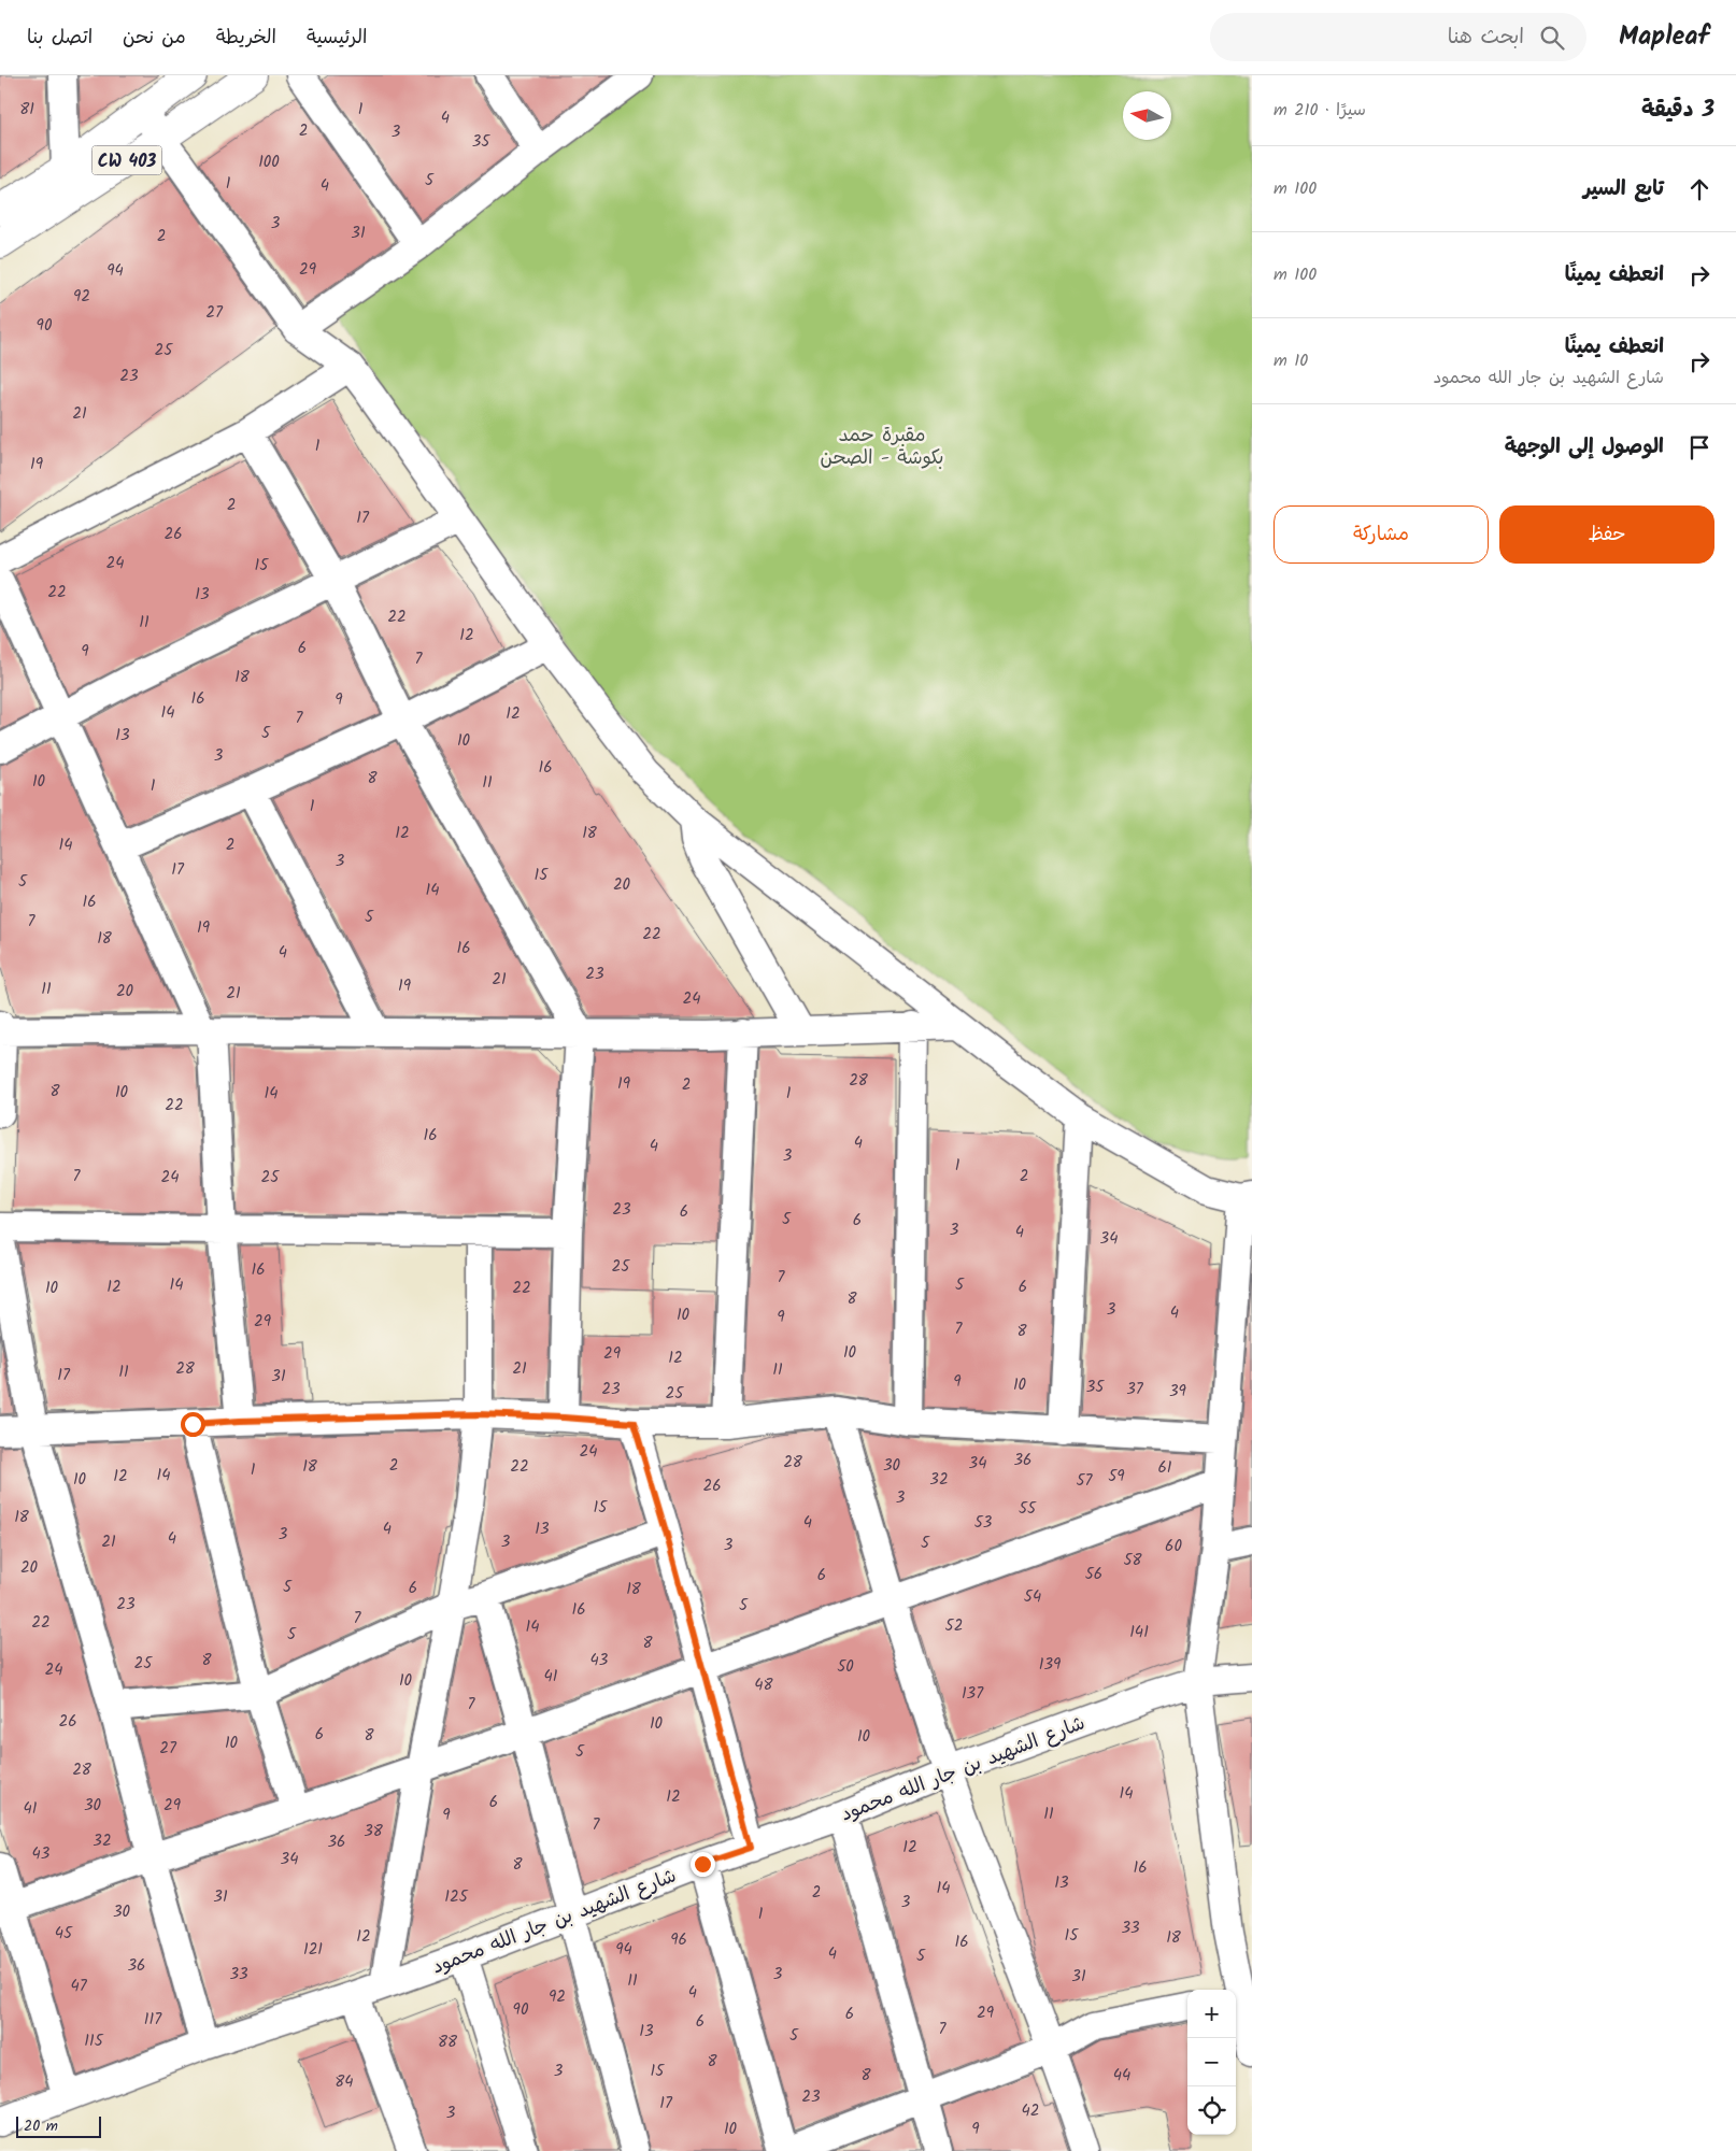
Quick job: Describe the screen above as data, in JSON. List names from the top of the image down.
{
  "streets": {
    "main road": ["CW 403"],
    "street": ["شارع الشهيد بن جار الله محمود"]
  },
  "parks": ["مقبرة حمد بكوشة - الصحن"],
  "house_numbers": [
    "81",
    "1",
    "4",
    "2",
    "3",
    "35",
    "100",
    "5",
    "1",
    "4",
    "3",
    "31",
    "2",
    "29",
    "94",
    "92",
    "27",
    "90",
    "25",
    "23",
    "21",
    "1",
    "19",
    "2",
    "17",
    "26",
    "24",
    "15",
    "22",
    "13",
    "22",
    "11",
    "12",
    "6",
    "9",
    "7",
    "18",
    "16",
    "9",
    "14",
    "12",
    "7",
    "5",
    "13",
    "10",
    "3",
    "16",
    "8",
    "10",
    "11",
    "1",
    "1",
    "12",
    "18",
    "14",
    "2",
    "3",
    "17",
    "15",
    "5",
    "20",
    "14",
    "16",
    "5",
    "7",
    "19",
    "22",
    "18",
    "16",
    "4",
    "23",
    "21",
    "19",
    "11",
    "20",
    "21",
    "24",
    "28",
    "19",
    "2",
    "8",
    "10",
    "14",
    "1",
    "22",
    "16",
    "4",
    "4",
    "3",
    "1",
    "7",
    "2",
    "24",
    "25",
    "23",
    "6",
    "5",
    "6",
    "3",
    "4",
    "34",
    "25",
    "16",
    "7",
    "14",
    "5",
    "12",
    "6",
    "10",
    "22",
    "8",
    "3",
    "4",
    "10",
    "9",
    "29",
    "7",
    "8",
    "10",
    "29",
    "12",
    "28",
    "21",
    "11",
    "11",
    "17",
    "31",
    "9",
    "10",
    "35",
    "23",
    "37",
    "39",
    "25",
    "24",
    "36",
    "28",
    "34",
    "2",
    "30",
    "18",
    "22",
    "61",
    "1",
    "14",
    "12",
    "59",
    "10",
    "32",
    "57",
    "26",
    "3",
    "15",
    "55",
    "18",
    "4",
    "53",
    "4",
    "13",
    "3",
    "4",
    "21",
    "3",
    "5",
    "3",
    "60",
    "58",
    "20",
    "56",
    "6",
    "5",
    "6",
    "18",
    "54",
    "23",
    "5",
    "16",
    "7",
    "22",
    "52",
    "14",
    "141",
    "5",
    "8",
    "8",
    "43",
    "25",
    "139",
    "50",
    "24",
    "41",
    "10",
    "48",
    "137",
    "7",
    "26",
    "10",
    "6",
    "8",
    "10",
    "10",
    "27",
    "5",
    "28",
    "14",
    "12",
    "6",
    "30",
    "29",
    "41",
    "11",
    "9",
    "7",
    "38",
    "32",
    "36",
    "12",
    "43",
    "34",
    "8",
    "16",
    "13",
    "14",
    "2",
    "31",
    "125",
    "3",
    "30",
    "1",
    "33",
    "45",
    "15",
    "12",
    "18",
    "96",
    "16",
    "121",
    "94",
    "4",
    "5",
    "36",
    "33",
    "3",
    "31",
    "11",
    "47",
    "4",
    "92",
    "90",
    "29",
    "6",
    "117",
    "6",
    "7",
    "13",
    "5",
    "115",
    "88",
    "8",
    "3",
    "15",
    "8",
    "44",
    "84",
    "23",
    "17",
    "42",
    "3",
    "10",
    "9"
  ],
  "scale_bar": "20 m",
  "north": "left",
  "page": {
    "header": "Mapleaf",
    "search": "ابحث هنا",
    "nav": [
      "الرئيسية",
      "الخريطة",
      "من نحن",
      "اتصل بنا"
    ],
    "heading": ["3 دقيقة", "سيرًا · 210 m"],
    "list": [
      ["تابع السير", "100 m"],
      ["انعطف يمينًا", "100 m"],
      ["انعطف يمينًا", "شارع الشهيد بن جار الله محمود", "10 m"],
      "الوصول إلى الوجهة"
    ],
    "buttons": ["حفظ", "مشاركة"],
    "map_buttons": ["+", "−"],
    "scale": "20 m"
  }
}
